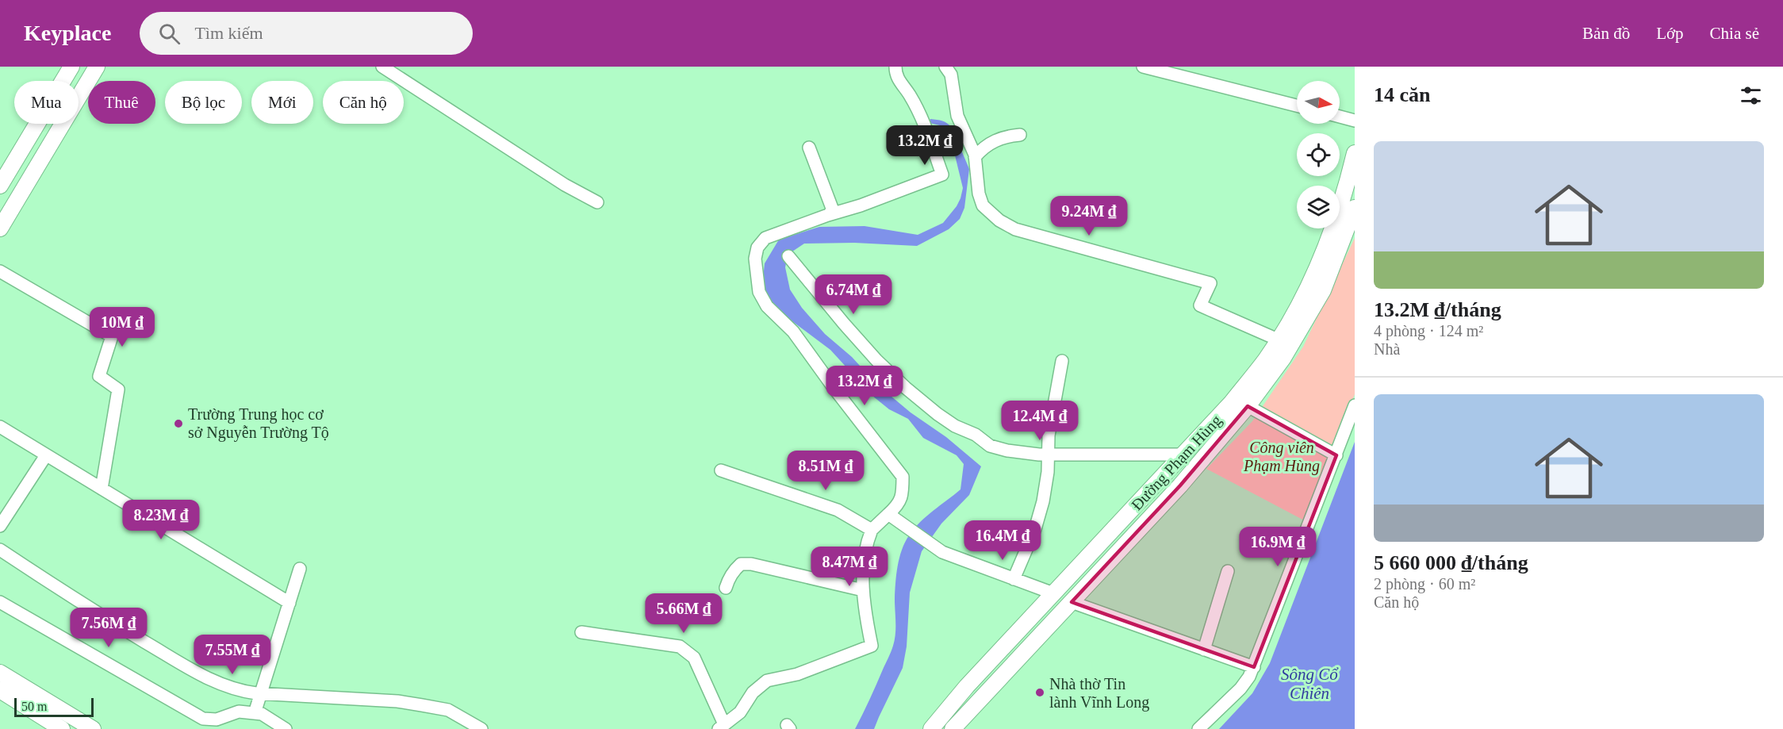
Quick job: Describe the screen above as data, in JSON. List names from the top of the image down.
{
  "streets": {
    "main road": ["Đường Phạm Hùng"]
  },
  "water": ["Sông Cổ Chiên"],
  "parks": ["Công viên Phạm Hùng"],
  "places": ["Trường Trung học cơ sở Nguyễn Trường Tộ", "Nhà thờ Tin lành Vĩnh Long"],
  "scale_bar": "50 m",
  "north": "right",
  "page": {
    "header": "Keyplace",
    "search": "Tìm kiếm",
    "nav": ["Bản đồ", "Lớp", "Chia sẻ"],
    "heading": "14 căn",
    "chip": [
      "Mua",
      "Thuê",
      "Bộ lọc",
      "Mới",
      "Căn hộ"
    ],
    "list": [
      {
        "name": "13.2M ₫/tháng",
        "note": "4 phòng · 124 m² · Nhà"
      },
      {
        "name": "5 660 000 ₫/tháng",
        "note": "2 phòng · 60 m² · Căn hộ"
      }
    ],
    "price": [
      "13.2M ₫",
      "9.24M ₫",
      "6.74M ₫",
      "10M ₫",
      "13.2M ₫",
      "12.4M ₫",
      "8.51M ₫",
      "8.23M ₫",
      "16.4M ₫",
      "16.9M ₫",
      "8.47M ₫",
      "5.66M ₫",
      "7.56M ₫",
      "7.55M ₫"
    ],
    "scale": "50 m"
  }
}
